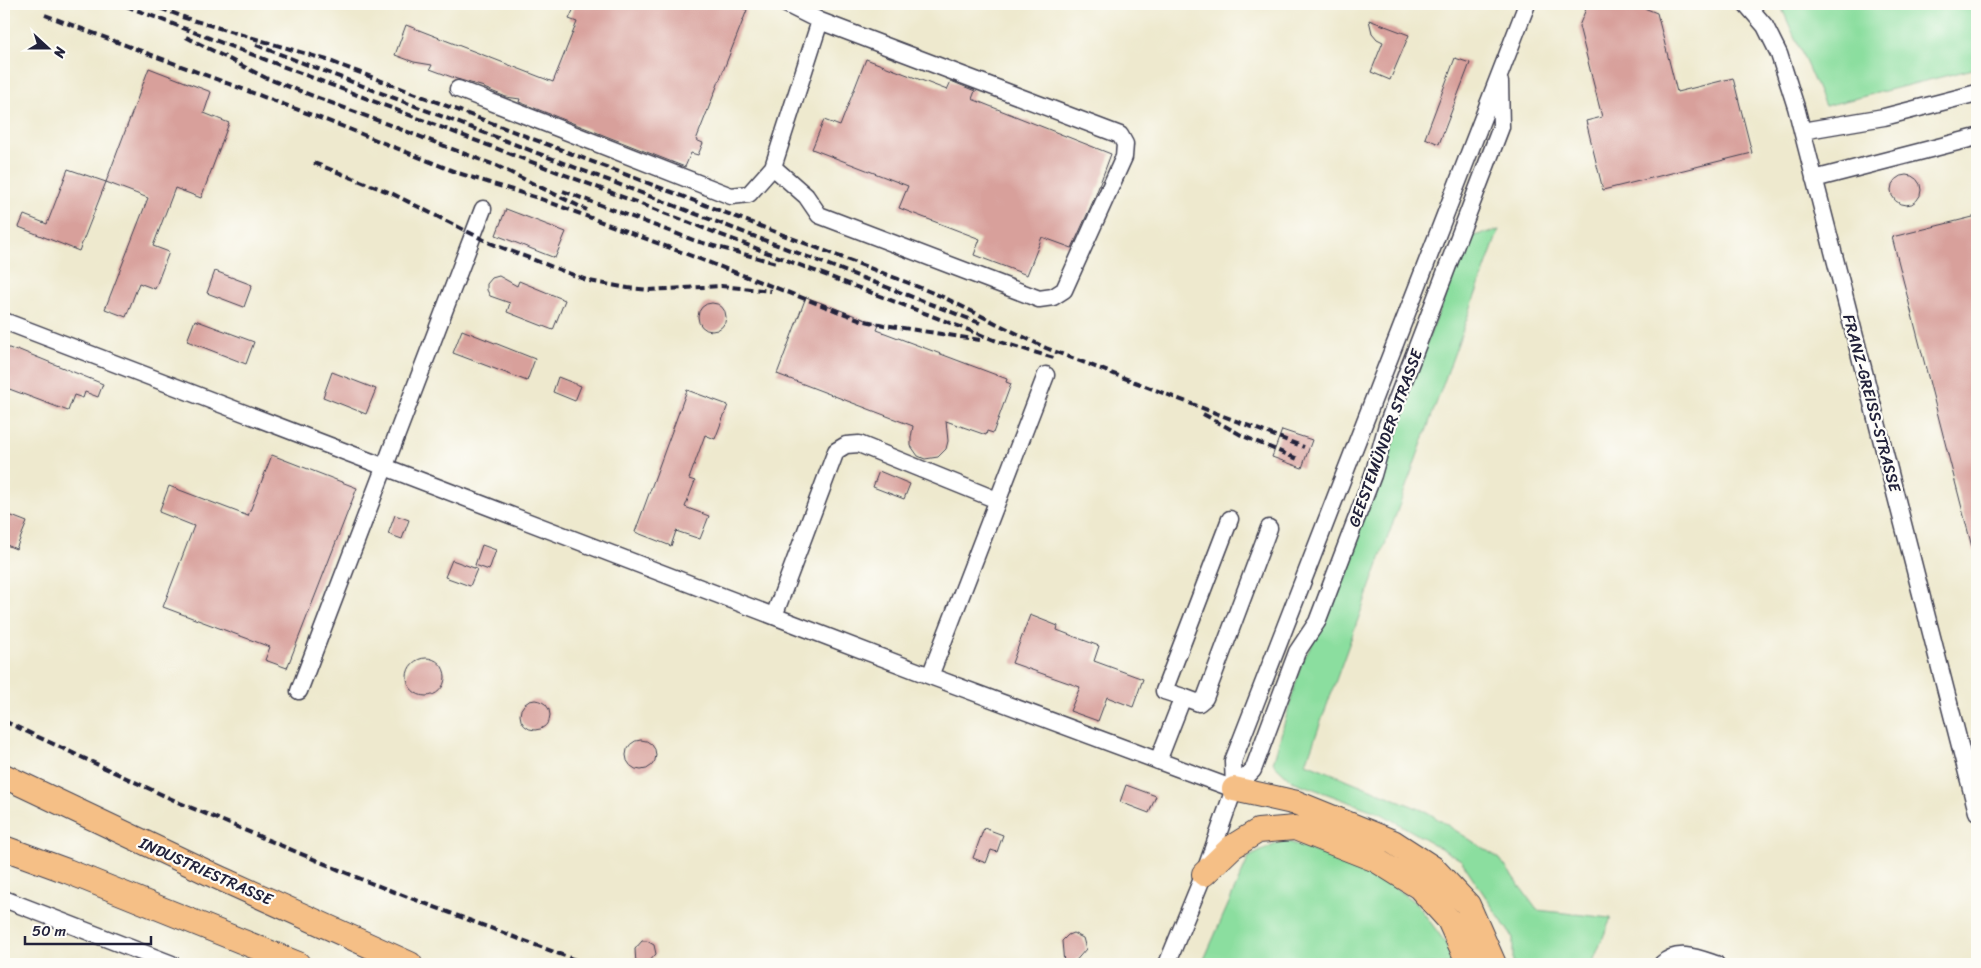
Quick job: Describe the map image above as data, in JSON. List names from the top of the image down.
{
  "streets": {
    "highway": ["INDUSTRIESTRASSE"],
    "street": ["FRANZ-GREISS-STRASSE", "GEESTEMÜNDER STRASSE"]
  },
  "scale_bar": "50 m",
  "north": "right"
}
